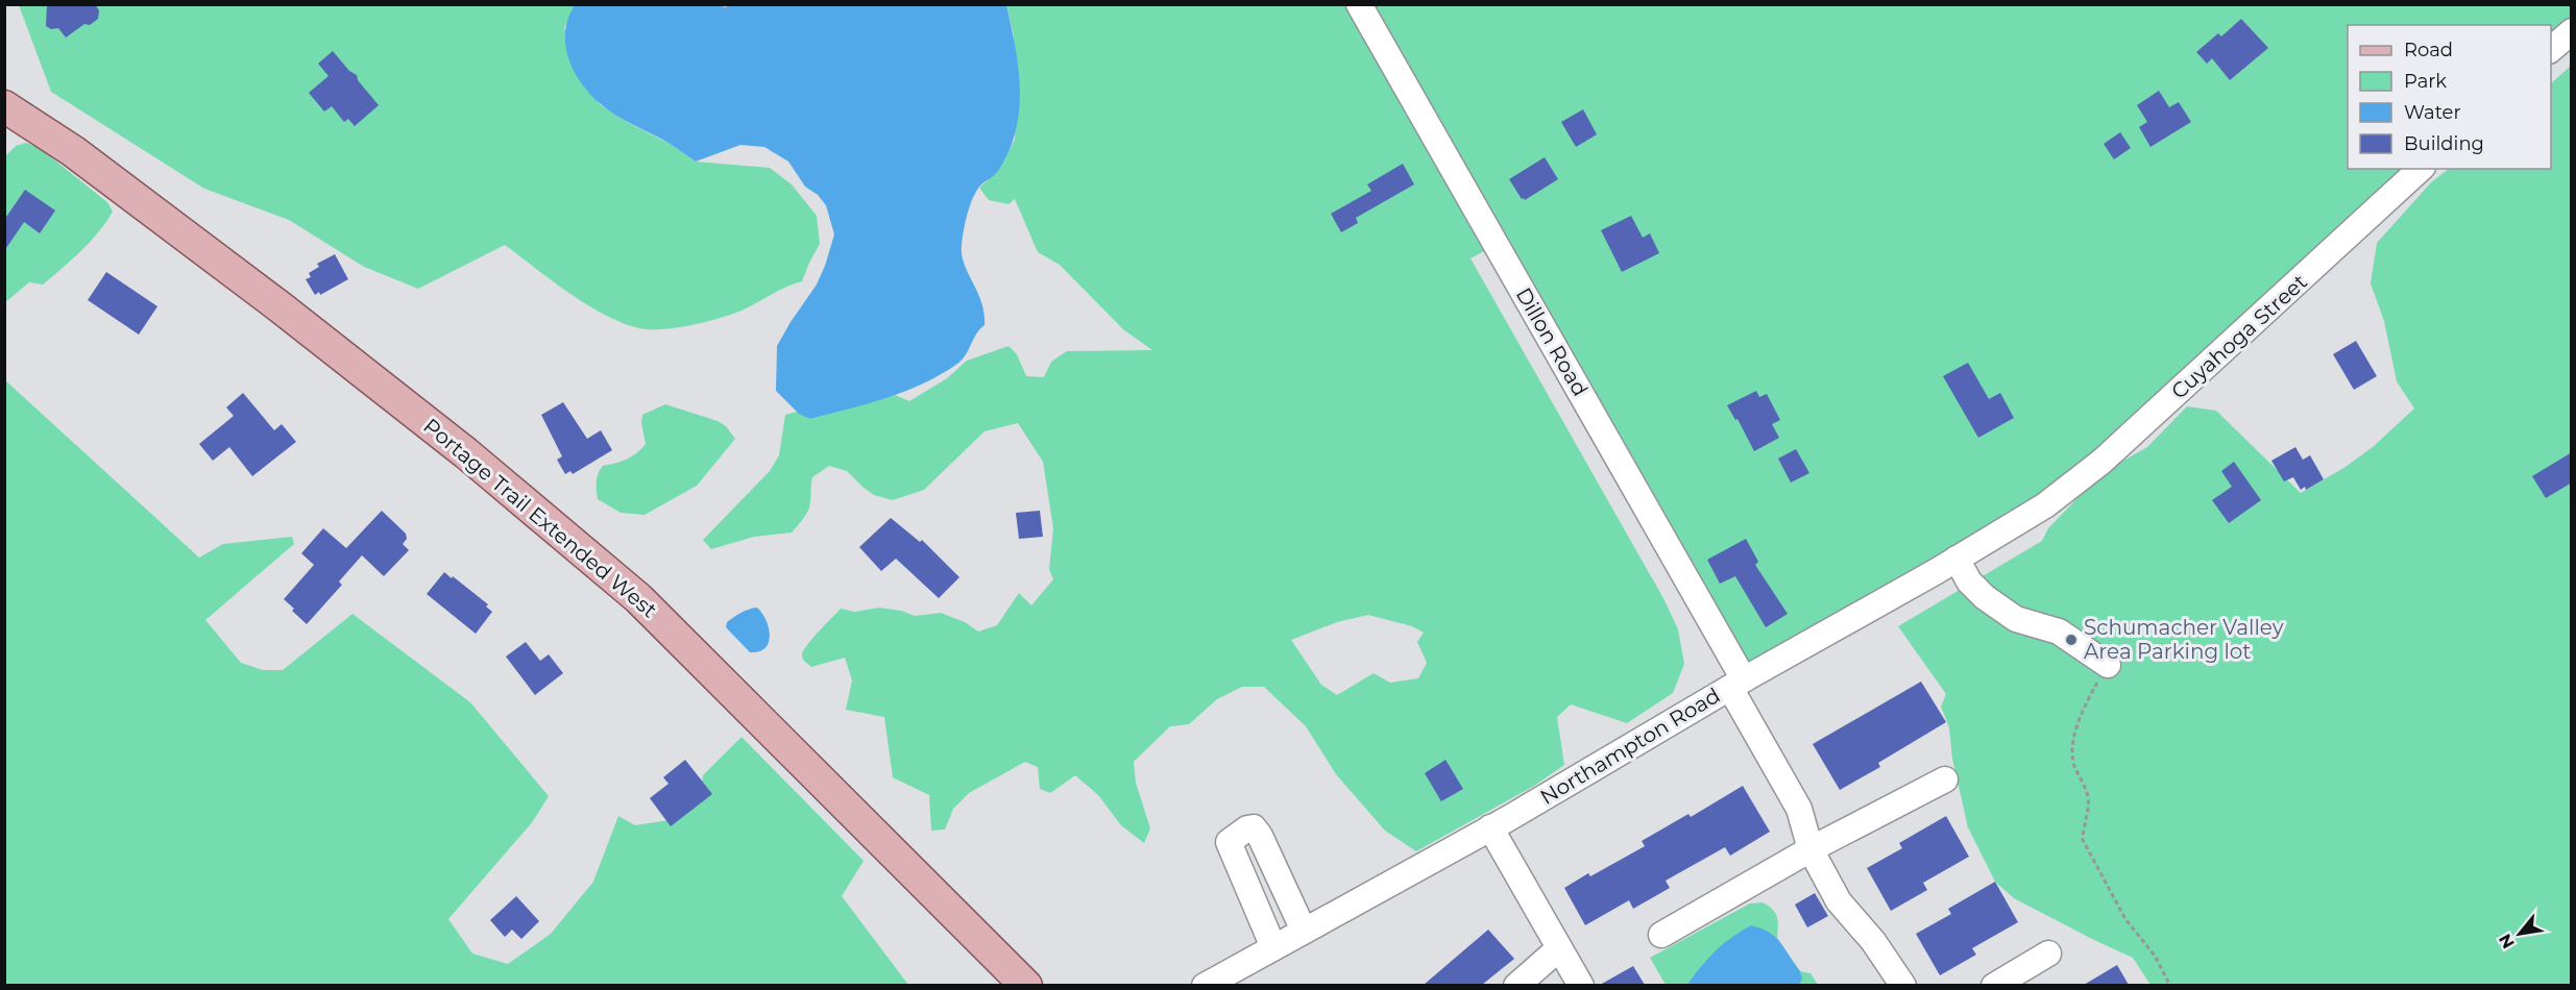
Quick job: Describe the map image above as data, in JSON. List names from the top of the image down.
{
  "streets": {
    "main road": ["Portage Trail Extended West"],
    "street": ["Cuyahoga Street", "Dillon Road", "Northampton Road"]
  },
  "crossings": [
    ["Cuyahoga Street", "Northampton Road"],
    ["Dillon Road", "Northampton Road"]
  ],
  "places": ["Schumacher Valley Area Parking lot"],
  "legend": [
    "Road",
    "Park",
    "Water",
    "Building"
  ],
  "north": "bottom left"
}
